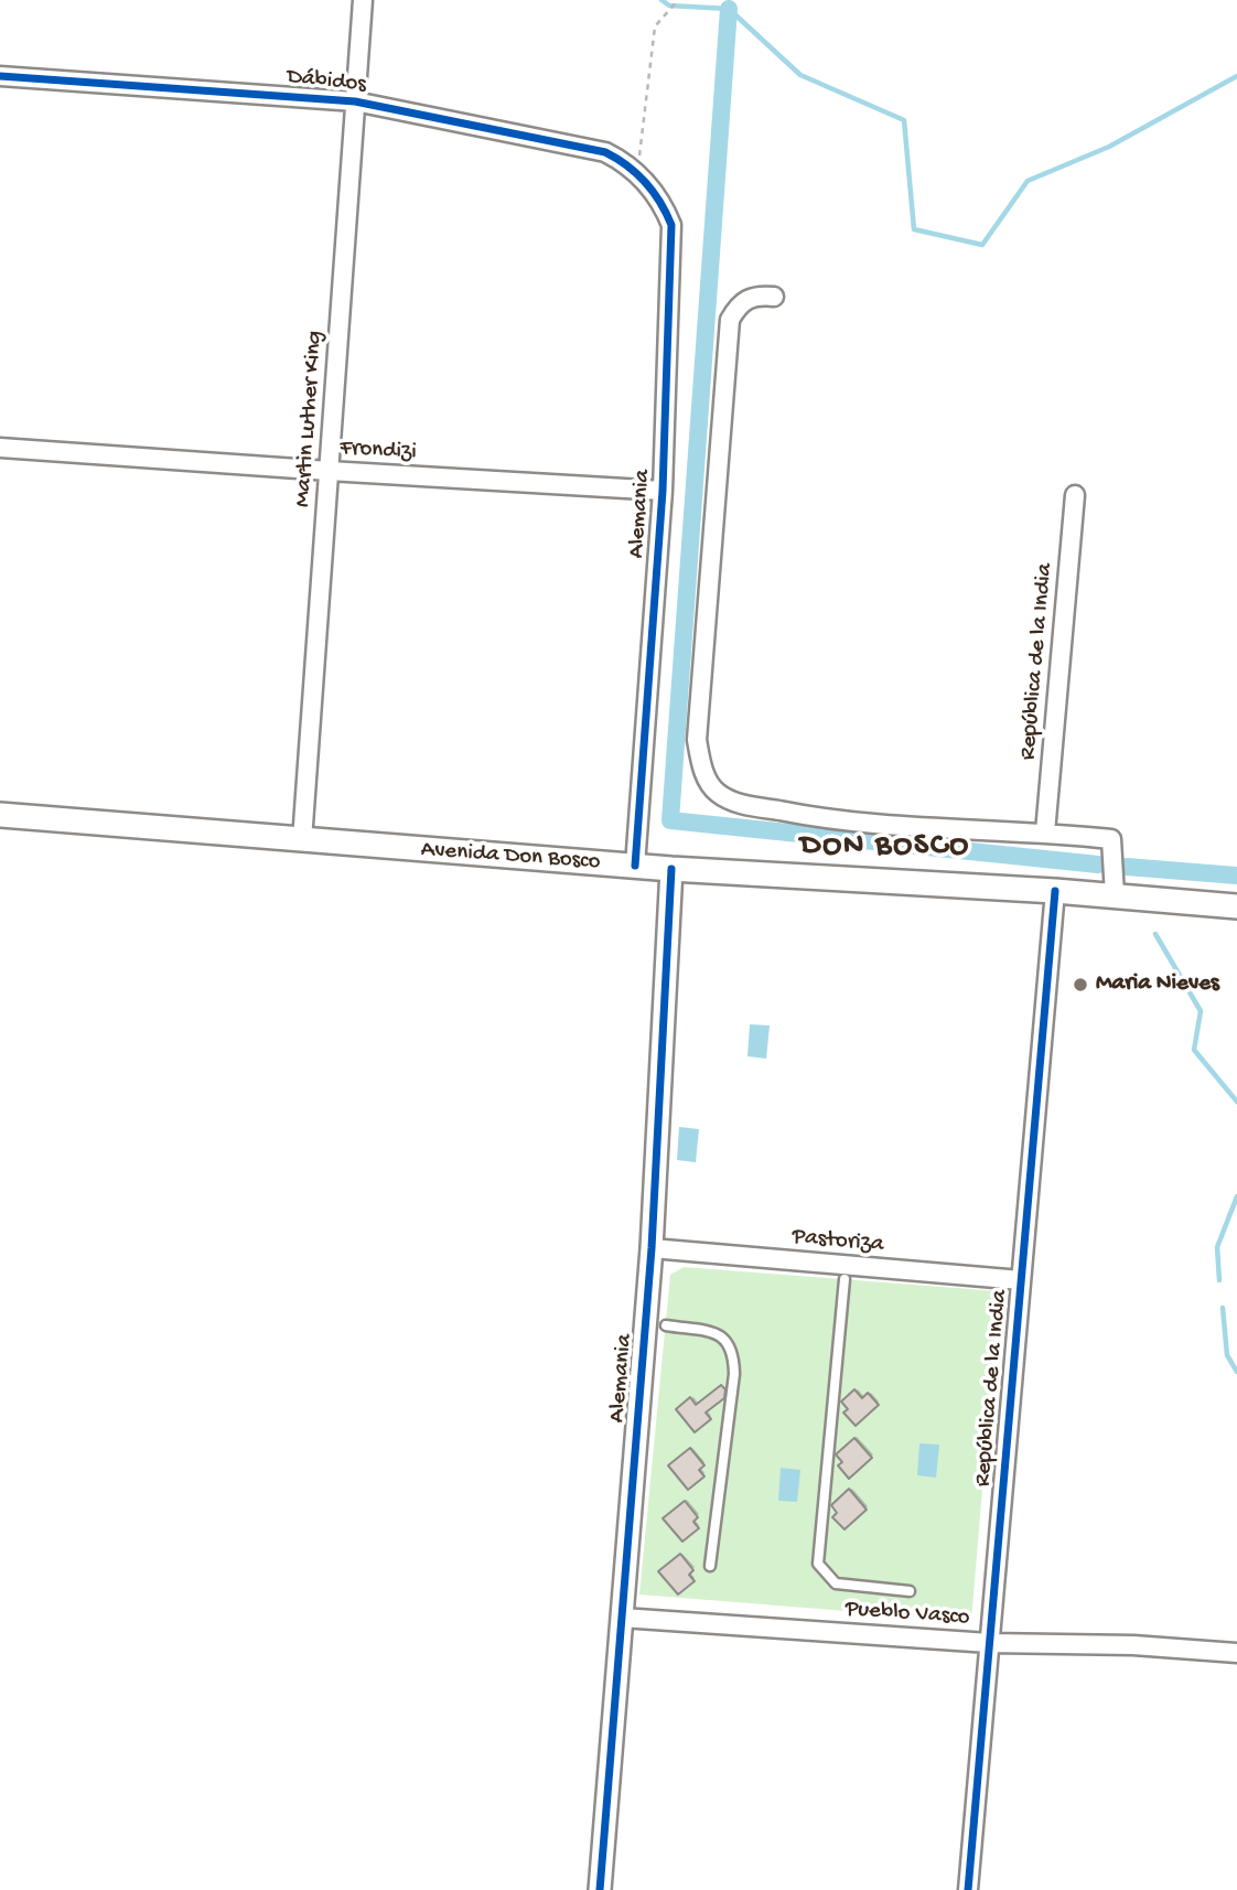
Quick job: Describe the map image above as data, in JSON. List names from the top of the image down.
{
  "streets": {
    "main road": ["Avenida Don Bosco"],
    "street": [
      "Dábidos",
      "Martin Luther King",
      "Frondizi",
      "Alemania",
      "República de la India",
      "Pastoriza",
      "Pueblo Vasco"
    ]
  },
  "crossings": [
    ["Dábidos", "Martin Luther King"],
    ["Dábidos", "Alemania"],
    ["Martin Luther King", "Frondizi"],
    ["Martin Luther King", "Avenida Don Bosco"],
    ["Frondizi", "Alemania"],
    ["Alemania", "Avenida Don Bosco"],
    ["Alemania", "Pastoriza"],
    ["Alemania", "Pueblo Vasco"],
    ["República de la India", "Avenida Don Bosco"],
    ["República de la India", "Pastoriza"],
    ["República de la India", "Pueblo Vasco"]
  ],
  "districts": ["DON BOSCO"],
  "places": ["Maria Nieves"]
}
